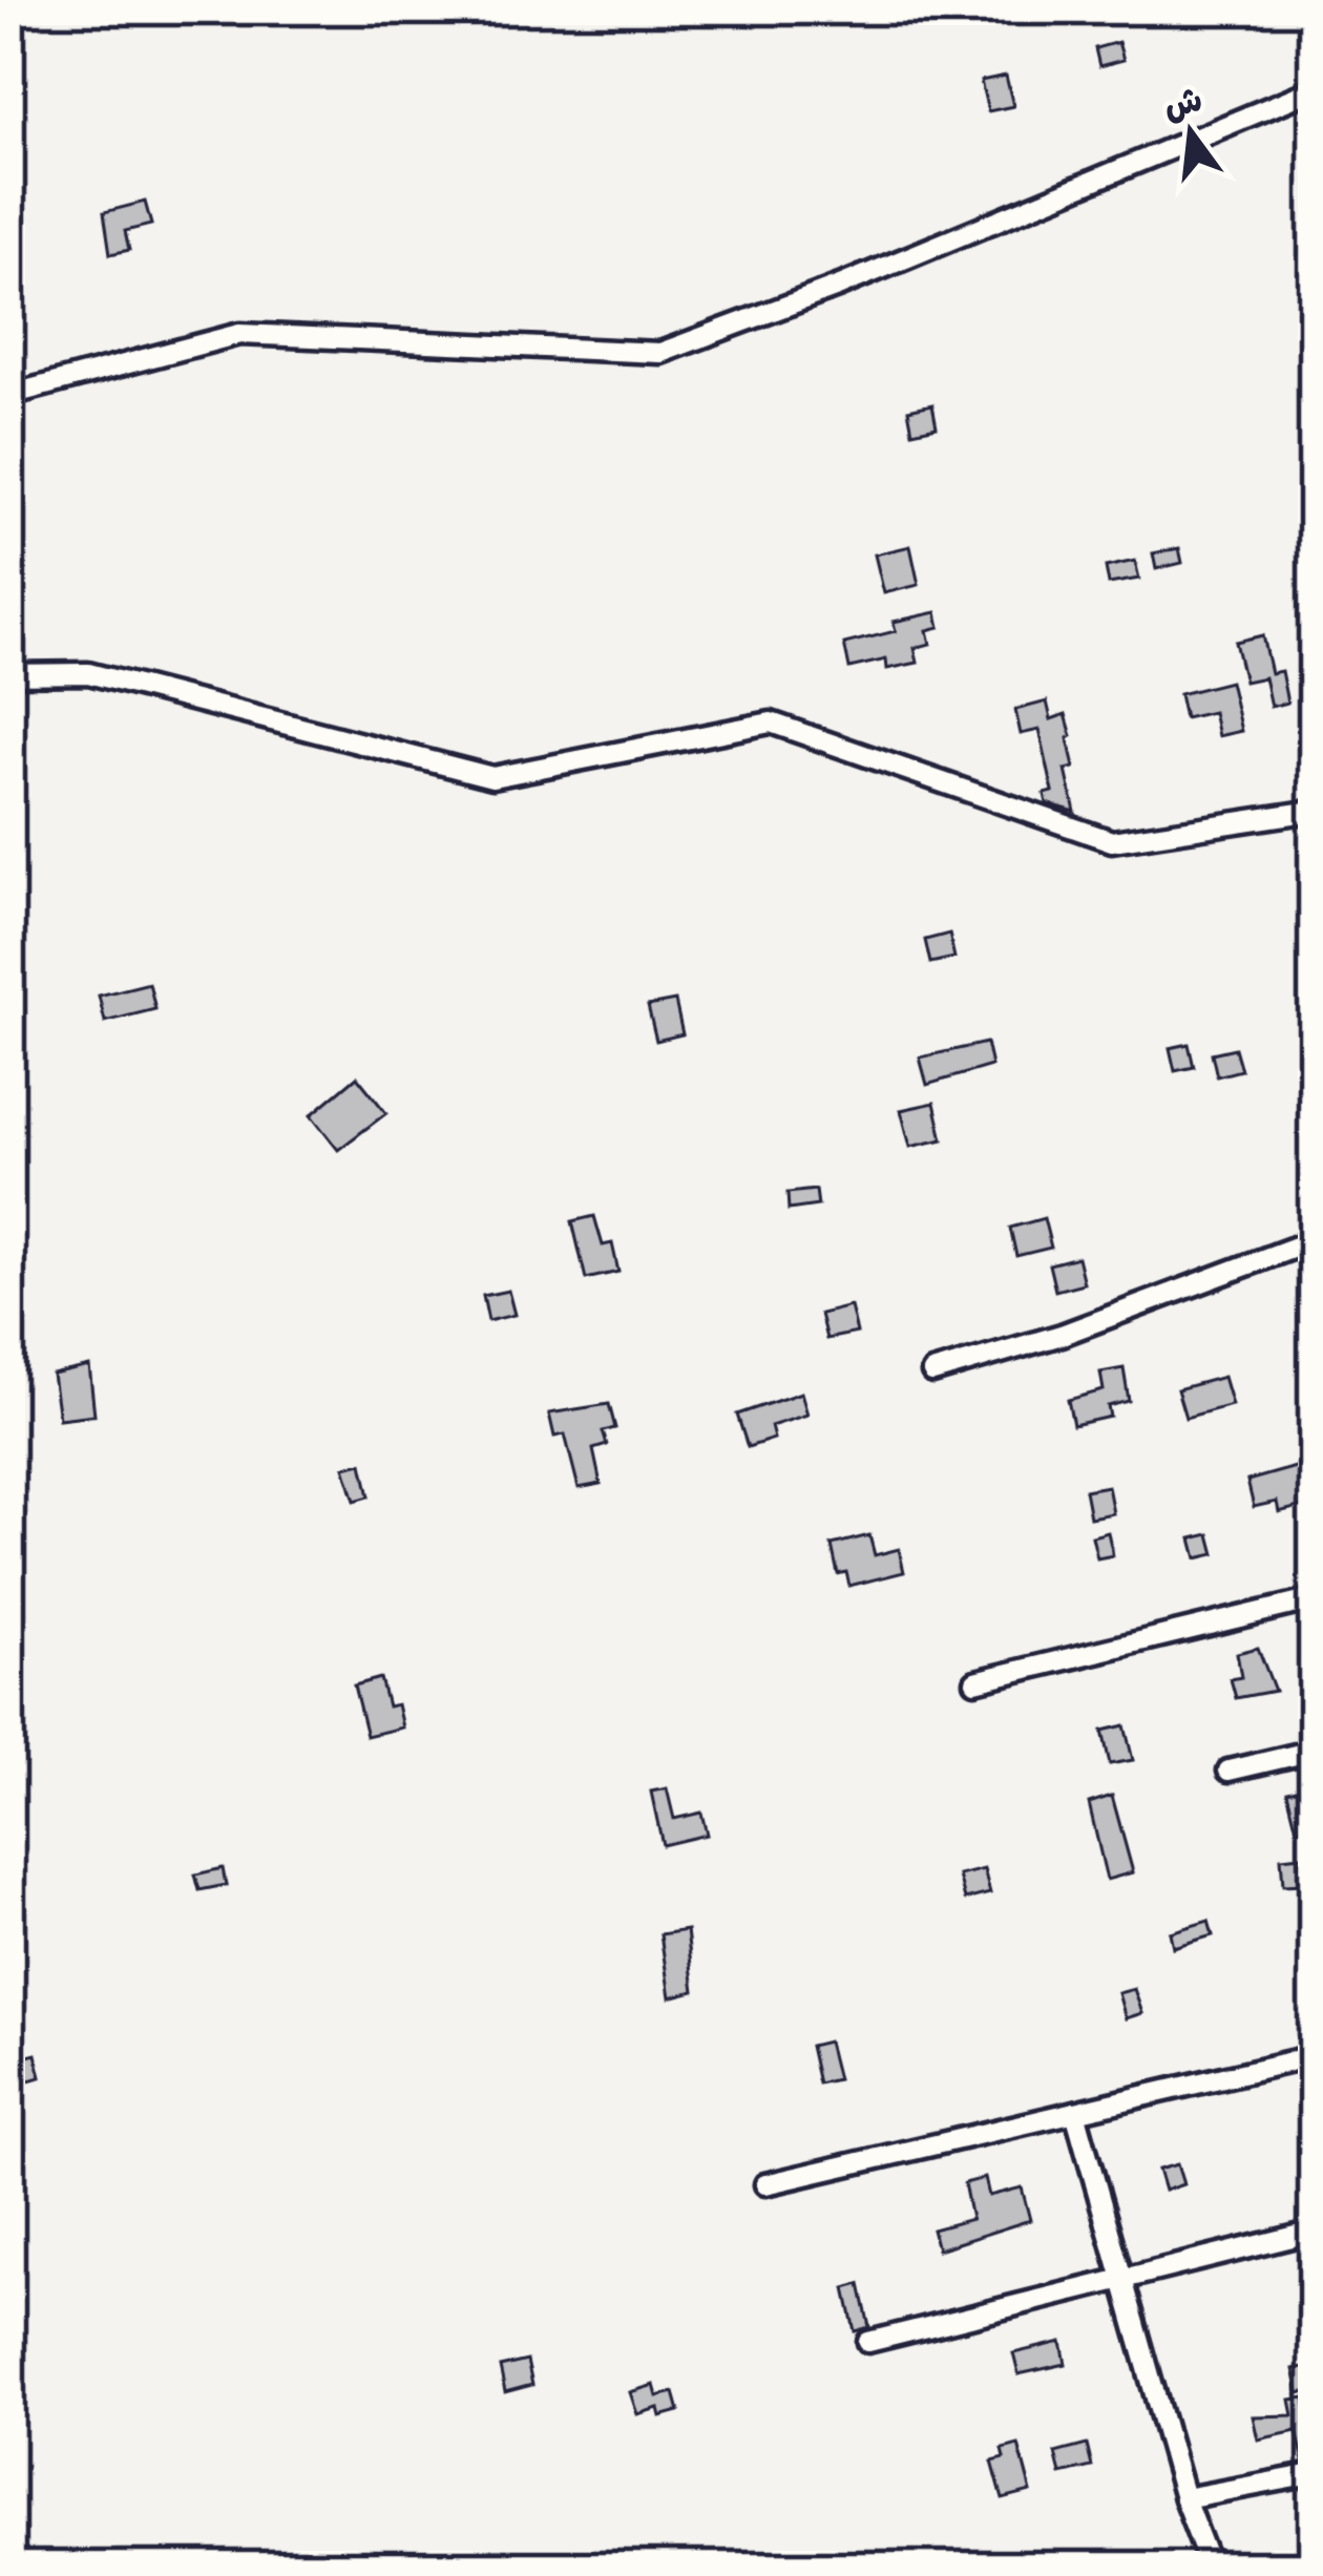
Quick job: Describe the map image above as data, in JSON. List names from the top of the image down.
{
  "north": "top"
}
